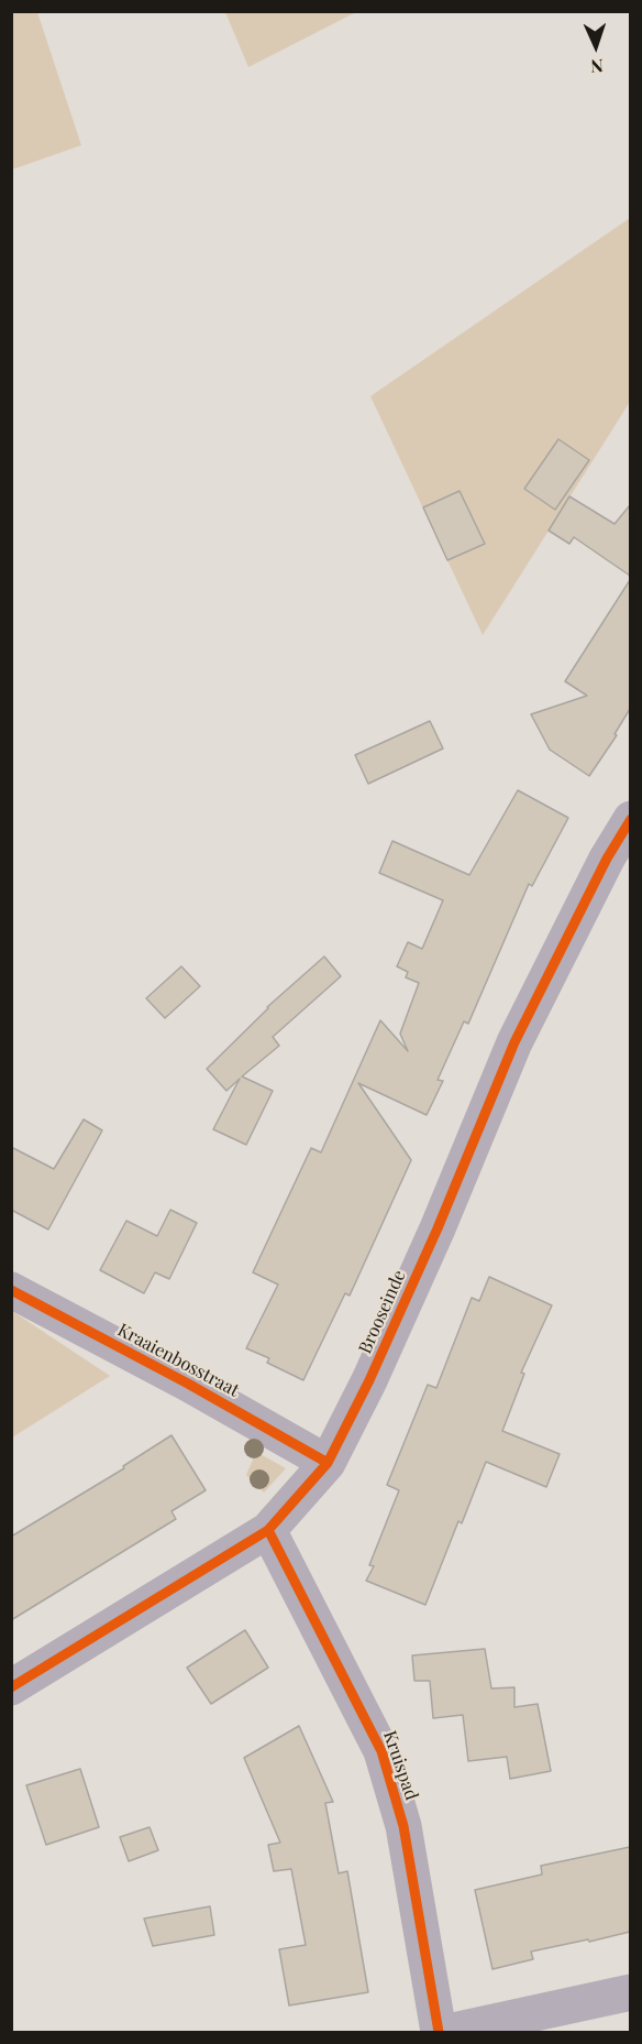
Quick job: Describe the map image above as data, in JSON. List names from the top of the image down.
{
  "streets": {
    "street": ["Brooseinde", "Kraaienbosstraat", "Kruispad"]
  },
  "crossings": [
    ["Brooseinde", "Kraaienbosstraat"],
    ["Brooseinde", "Kruispad"]
  ],
  "north": "bottom"
}
